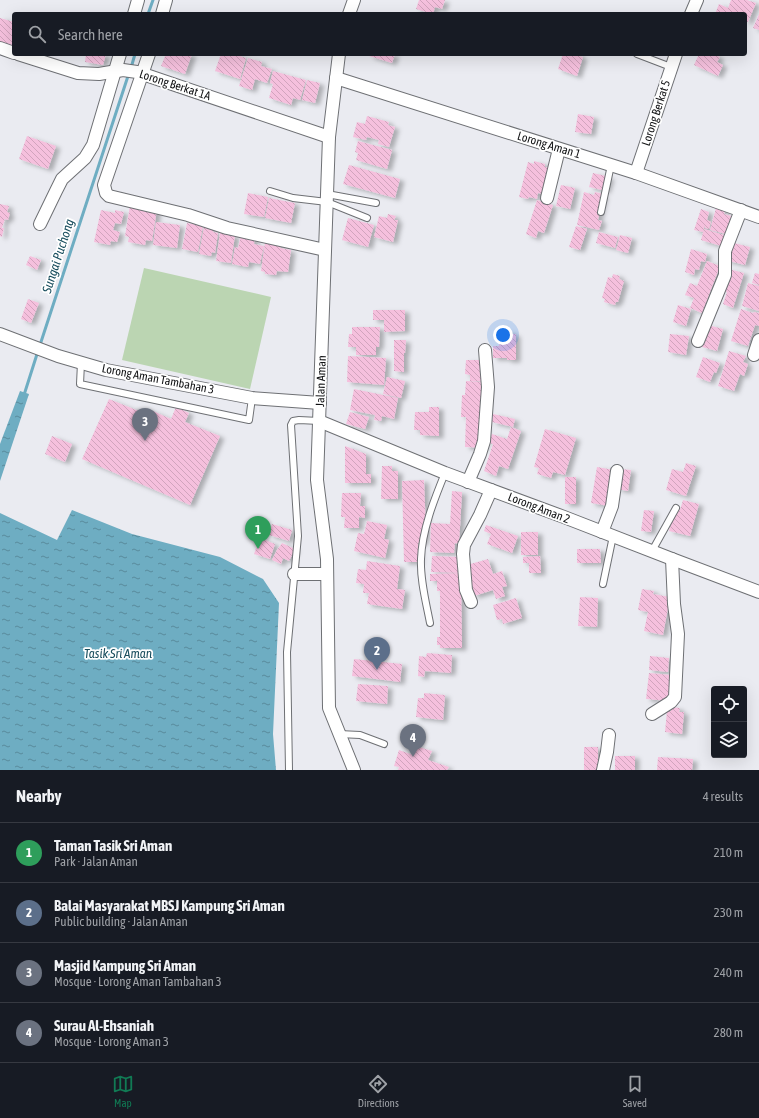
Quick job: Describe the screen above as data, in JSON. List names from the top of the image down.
{
  "streets": {
    "street": [
      "Lorong Berkat 1A",
      "Lorong Berkat 5",
      "Lorong Aman 1",
      "Lorong Aman Tambahan 3",
      "Jalan Aman",
      "Lorong Aman 2"
    ]
  },
  "crossings": [
    ["Lorong Berkat 1A", "Jalan Aman"],
    ["Lorong Berkat 5", "Lorong Aman 1"],
    ["Lorong Aman 1", "Jalan Aman"],
    ["Lorong Aman Tambahan 3", "Jalan Aman"],
    ["Jalan Aman", "Lorong Aman 2"]
  ],
  "water": ["Sungai Puchong", "Tasik Sri Aman"],
  "page": {
    "search": "Search here",
    "pins": [
      "3",
      "1",
      "2",
      "4"
    ],
    "heading": ["Nearby", "4 results"],
    "list": [
      {
        "mark": "1",
        "name": "Taman Tasik Sri Aman",
        "note": "Park · Jalan Aman",
        "value": "210 m"
      },
      {
        "mark": "2",
        "name": "Balai Masyarakat MBSJ Kampung Sri Aman",
        "note": "Public building · Jalan Aman",
        "value": "230 m"
      },
      {
        "mark": "3",
        "name": "Masjid Kampung Sri Aman",
        "note": "Mosque · Lorong Aman Tambahan 3",
        "value": "240 m"
      },
      {
        "mark": "4",
        "name": "Surau Al-Ehsaniah",
        "note": "Mosque · Lorong Aman 3",
        "value": "280 m"
      }
    ],
    "nav": ["Map", "Directions", "Saved"]
  }
}
